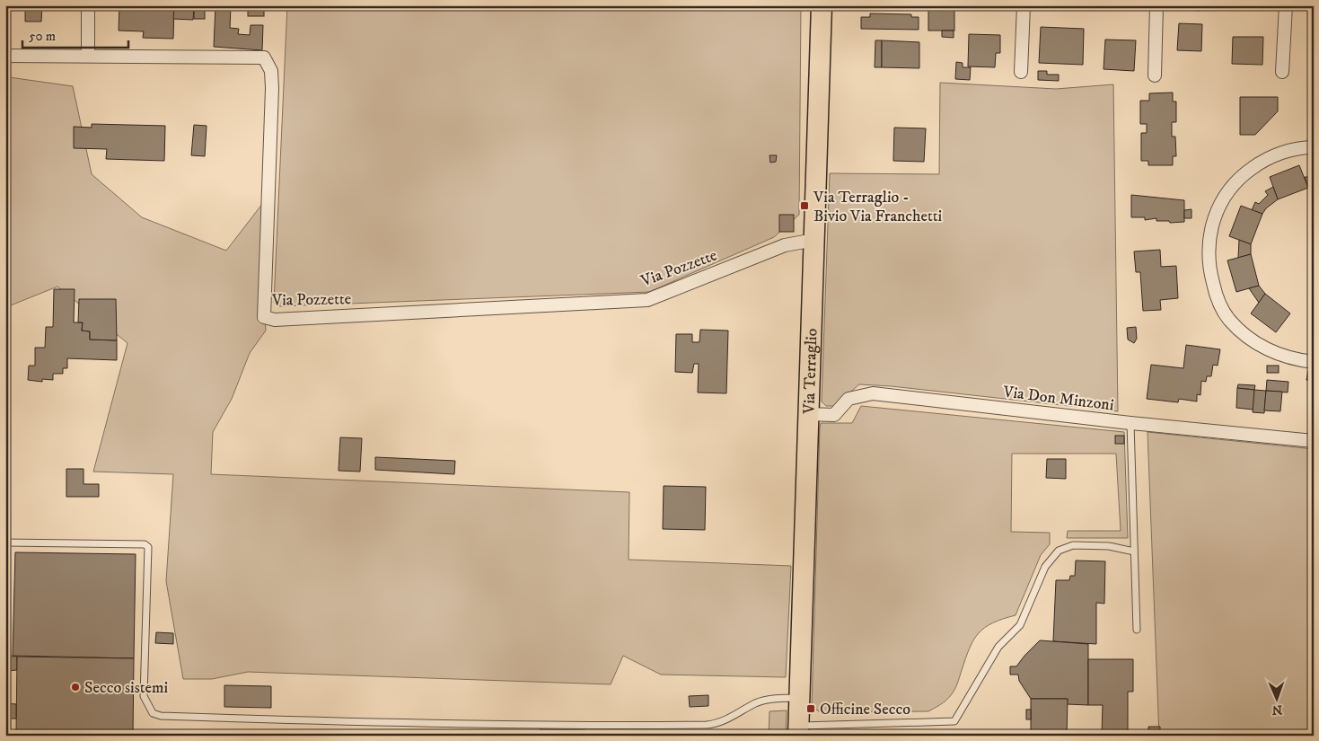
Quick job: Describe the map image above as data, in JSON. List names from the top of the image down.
{
  "streets": {
    "main road": ["Via Terraglio"],
    "street": ["Via Pozzette", "Via Don Minzoni"]
  },
  "crossings": [
    ["Via Pozzette", "Via Terraglio"],
    ["Via Terraglio", "Via Don Minzoni"]
  ],
  "places": {
    "transit": ["Via Terraglio - Bivio Via Franchetti", "Officine Secco"],
    "other": ["Secco sistemi"]
  },
  "scale_bar": "50 m",
  "north": "bottom"
}
